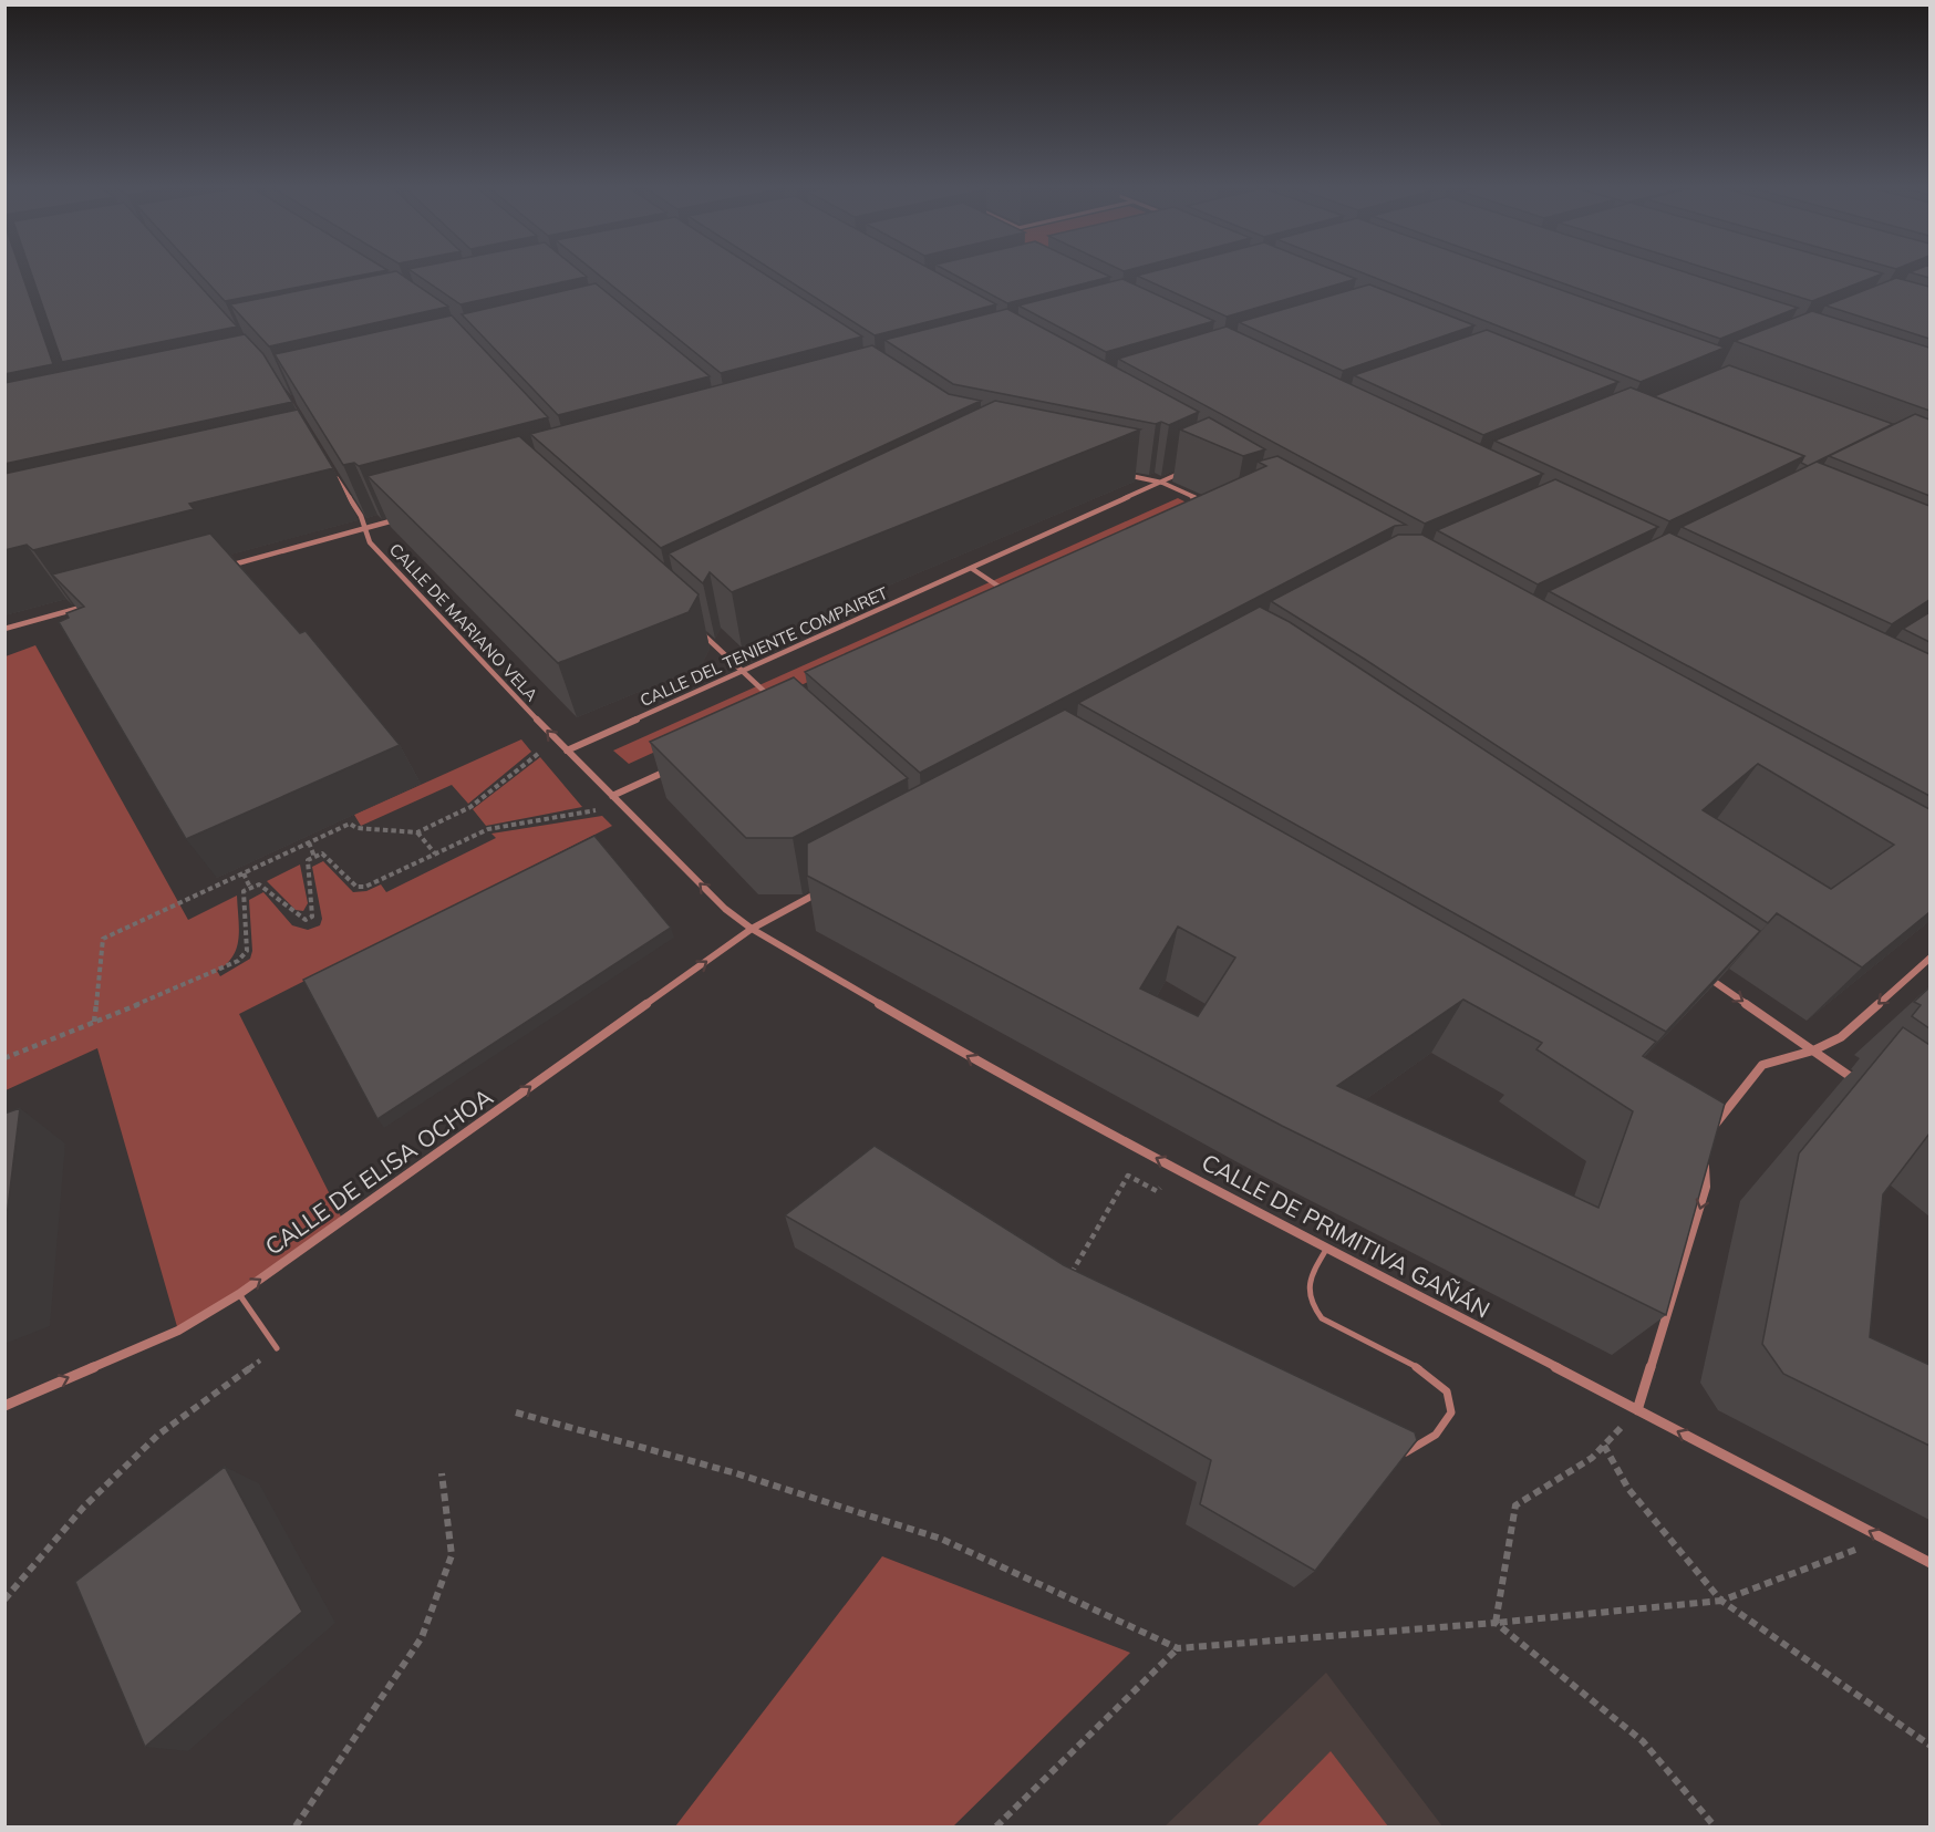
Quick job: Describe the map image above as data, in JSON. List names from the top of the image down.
{
  "streets": {
    "street": [
      "CALLE DE MARIANO VELA",
      "CALLE DEL TENIENTE COMPAIRET",
      "CALLE DE ELISA OCHOA",
      "CALLE DE PRIMITIVA GAÑÁN"
    ]
  },
  "crossings": [
    ["CALLE DE MARIANO VELA", "CALLE DEL TENIENTE COMPAIRET"],
    ["CALLE DE MARIANO VELA", "CALLE DE ELISA OCHOA"],
    ["CALLE DE MARIANO VELA", "CALLE DE PRIMITIVA GAÑÁN"],
    ["CALLE DE ELISA OCHOA", "CALLE DE PRIMITIVA GAÑÁN"]
  ],
  "one_way": ["CALLE DE MARIANO VELA", "CALLE DE ELISA OCHOA", "CALLE DE PRIMITIVA GAÑÁN"]
}
